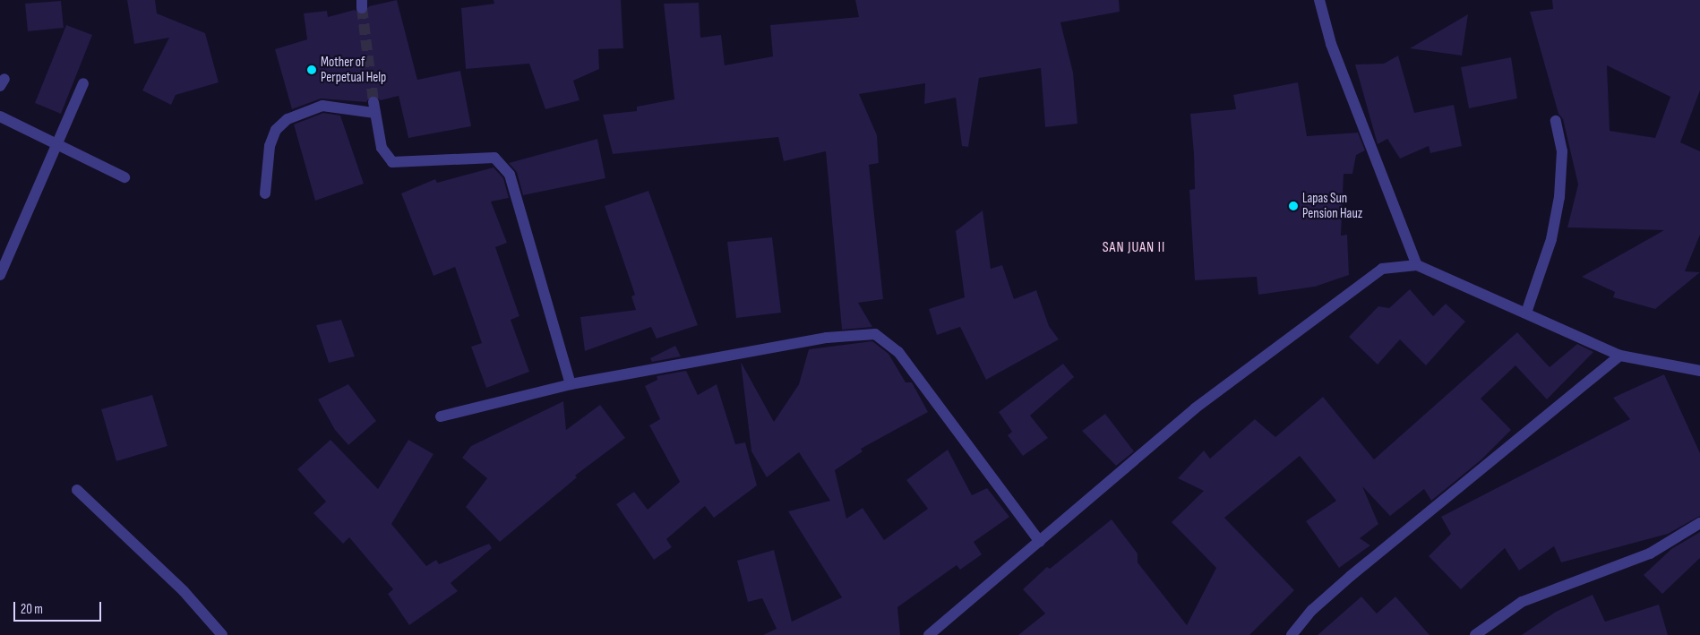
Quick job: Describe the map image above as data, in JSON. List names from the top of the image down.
{
  "districts": ["SAN JUAN II"],
  "places": ["Mother of Perpetual Help", "Lapas Sun Pension Hauz"],
  "scale_bar": "20 m"
}
